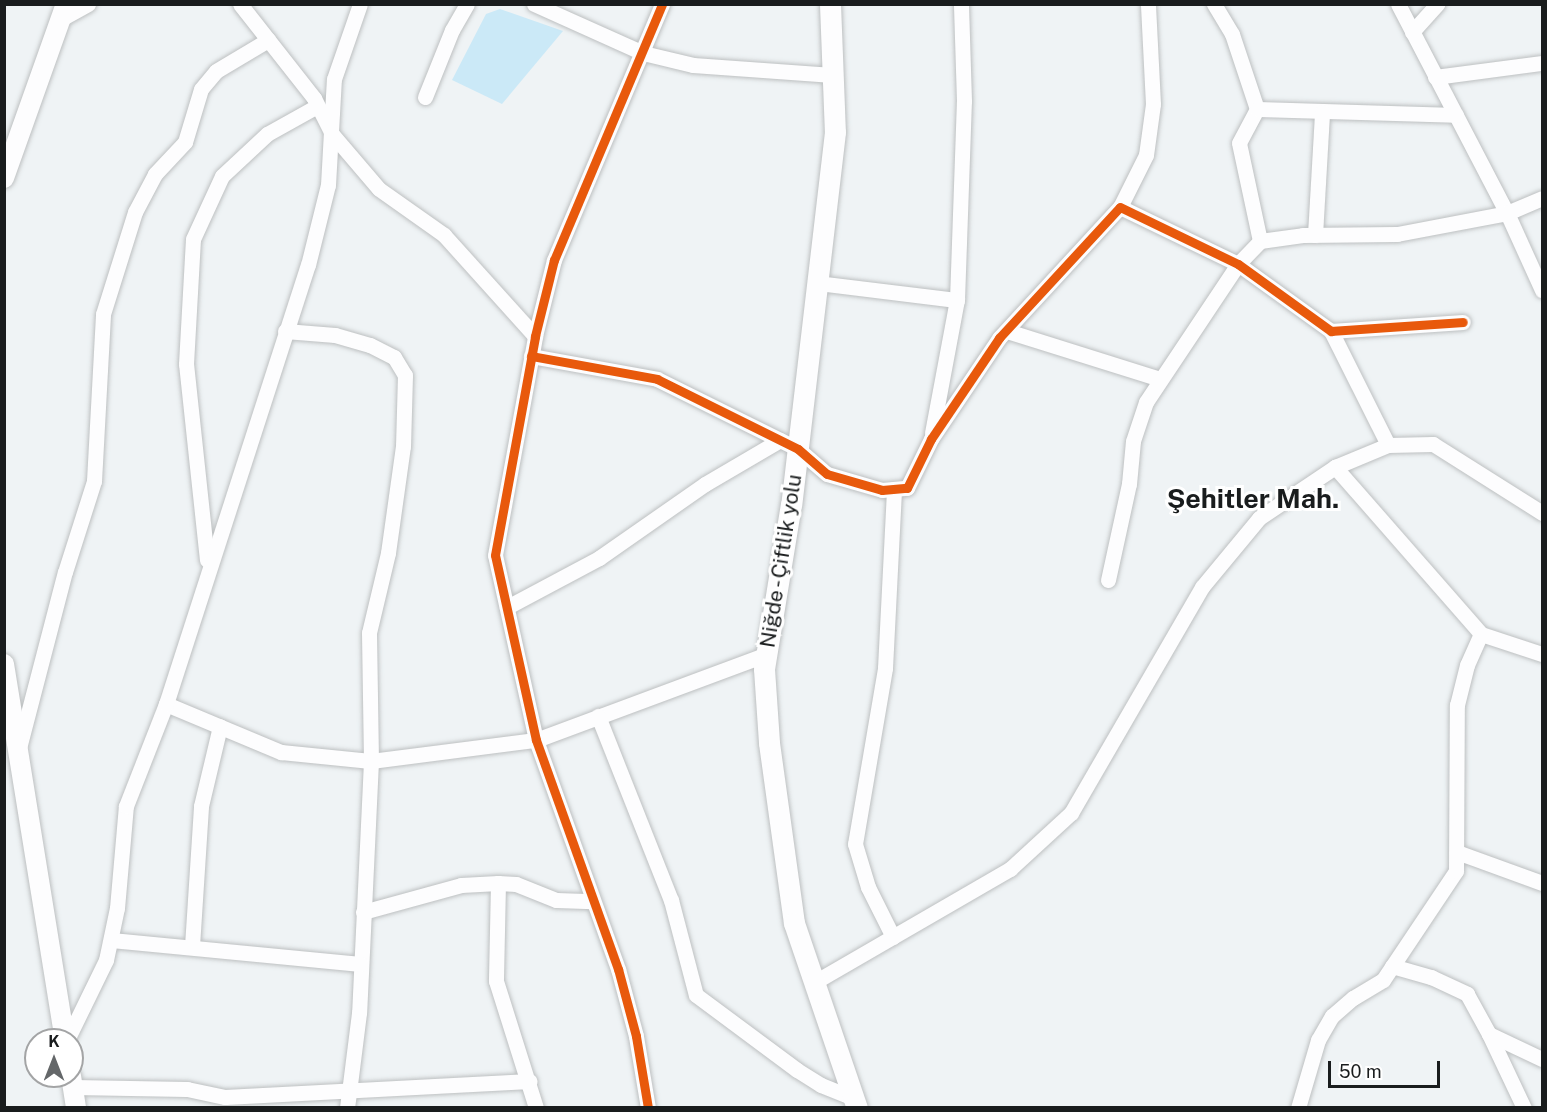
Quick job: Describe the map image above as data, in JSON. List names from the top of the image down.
{
  "streets": {
    "main road": ["Niğde - Çiftlik yolu"]
  },
  "districts": ["Şehitler Mah."],
  "scale_bar": "50 m",
  "north": "top"
}
